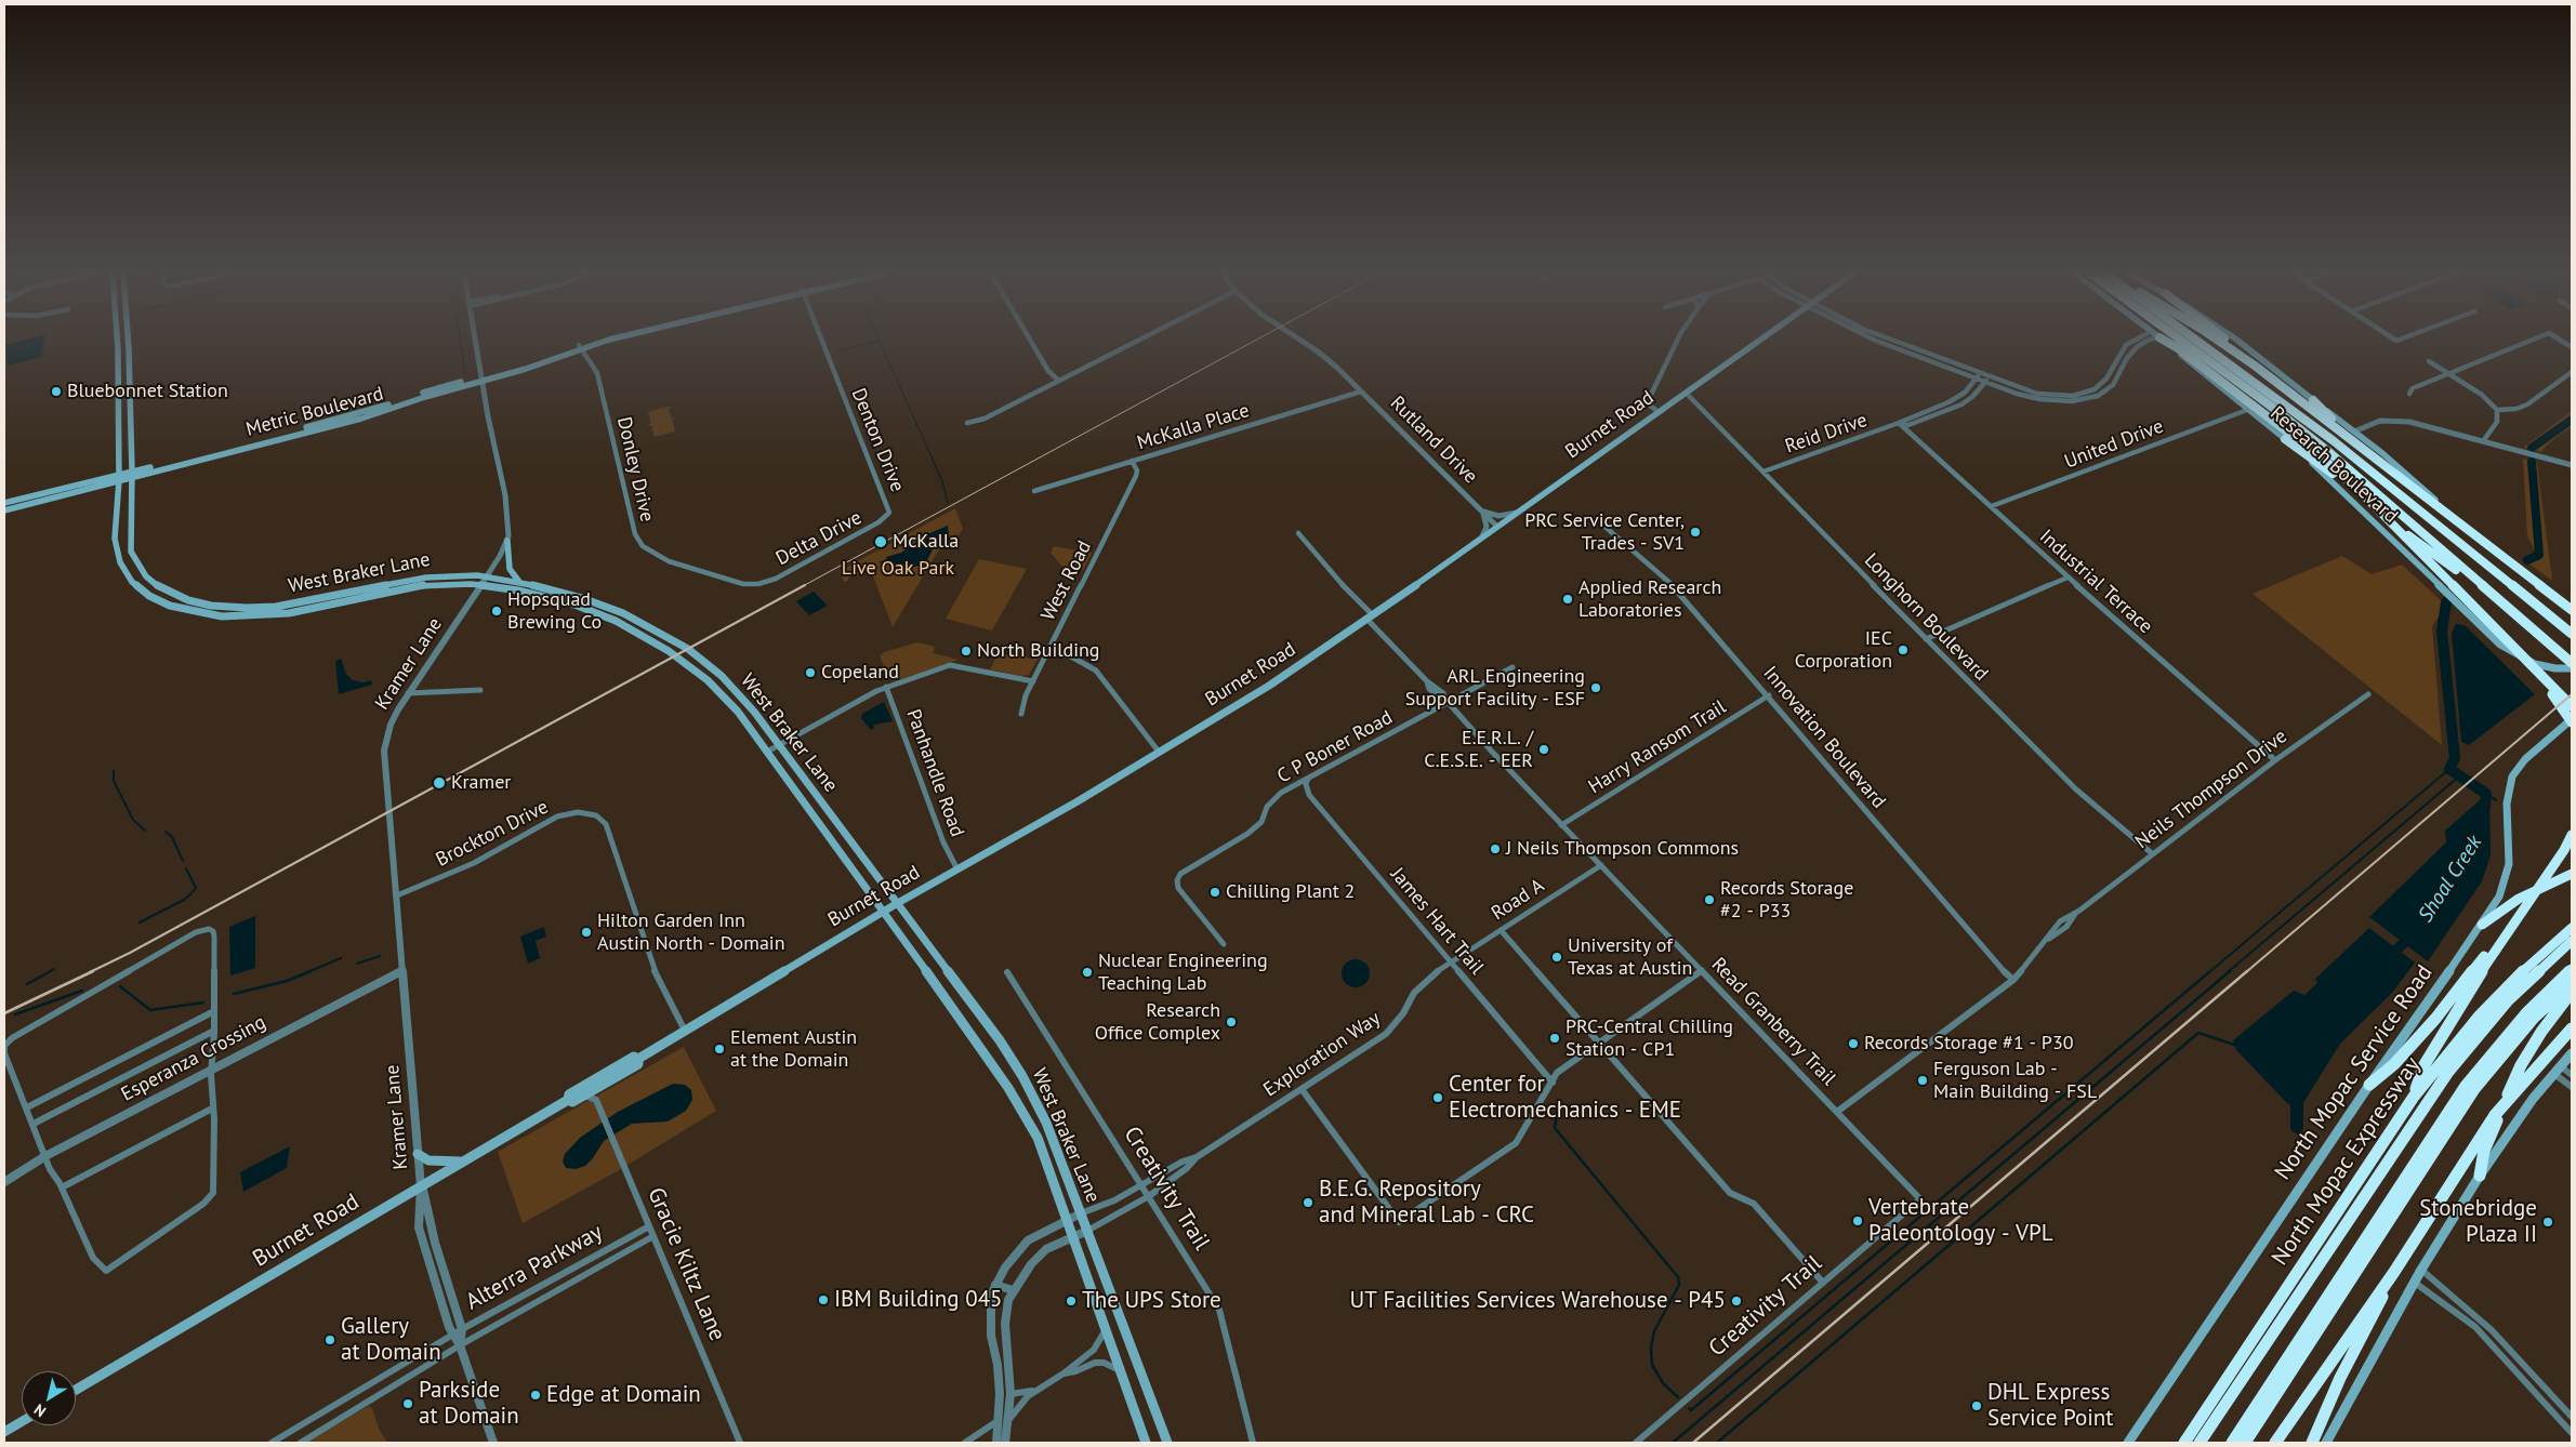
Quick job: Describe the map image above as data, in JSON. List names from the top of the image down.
{
  "streets": {
    "highway": ["North Mopac Expressway"],
    "main road": [
      "Metric Boulevard",
      "Burnet Road",
      "Research Boulevard",
      "West Braker Lane",
      "North Mopac Service Road"
    ],
    "street": [
      "McKalla Place",
      "Reid Drive",
      "Denton Drive",
      "Rutland Drive",
      "United Drive",
      "Donley Drive",
      "Delta Drive",
      "West Road",
      "Industrial Terrace",
      "Longhorn Boulevard",
      "Kramer Lane",
      "Innovation Boulevard",
      "C P Boner Road",
      "Harry Ransom Trail",
      "Panhandle Road",
      "Neils Thompson Drive",
      "Brockton Drive",
      "Road A",
      "James Hart Trail",
      "Read Granberry Trail",
      "Exploration Way",
      "Esperanza Crossing",
      "Creativity Trail",
      "Gracie Kiltz Lane",
      "Alterra Parkway"
    ]
  },
  "crossings": [
    ["Metric Boulevard", "Donley Drive"],
    ["Metric Boulevard", "West Braker Lane"],
    ["Metric Boulevard", "Kramer Lane"],
    ["Burnet Road", "Rutland Drive"],
    ["Burnet Road", "West Braker Lane"],
    ["Burnet Road", "Longhorn Boulevard"],
    ["Burnet Road", "Kramer Lane"],
    ["Burnet Road", "Panhandle Road"],
    ["Burnet Road", "Brockton Drive"],
    ["Burnet Road", "Read Granberry Trail"],
    ["McKalla Place", "Rutland Drive"],
    ["McKalla Place", "West Road"],
    ["Reid Drive", "Industrial Terrace"],
    ["Reid Drive", "Longhorn Boulevard"],
    ["Denton Drive", "Delta Drive"],
    ["United Drive", "Research Boulevard"],
    ["United Drive", "Industrial Terrace"],
    ["Donley Drive", "Delta Drive"],
    ["West Braker Lane", "Kramer Lane"],
    ["West Braker Lane", "Exploration Way"],
    ["Industrial Terrace", "Neils Thompson Drive"],
    ["Longhorn Boulevard", "Neils Thompson Drive"],
    ["Kramer Lane", "Brockton Drive"],
    ["Kramer Lane", "Esperanza Crossing"],
    ["Kramer Lane", "Alterra Parkway"],
    ["Innovation Boulevard", "Harry Ransom Trail"],
    ["Innovation Boulevard", "Neils Thompson Drive"],
    ["C P Boner Road", "James Hart Trail"],
    ["C P Boner Road", "Read Granberry Trail"],
    ["Harry Ransom Trail", "Read Granberry Trail"],
    ["Neils Thompson Drive", "Read Granberry Trail"],
    ["Road A", "James Hart Trail"],
    ["Road A", "Read Granberry Trail"],
    ["Road A", "Exploration Way"],
    ["James Hart Trail", "Exploration Way"],
    ["Read Granberry Trail", "Creativity Trail"],
    ["Exploration Way", "Creativity Trail"],
    ["Gracie Kiltz Lane", "Alterra Parkway"]
  ],
  "water": ["Shoal Creek"],
  "parks": ["Live Oak Park"],
  "places": [
    "Bluebonnet Station",
    "PRC Service Center, Trades - SV1",
    "McKalla",
    "Applied Research Laboratories",
    "Hopsquad Brewing Co",
    "IEC Corporation",
    "North Building",
    "Copeland",
    "ARL Engineering Support Facility - ESF",
    "E.E.R.L. / C.E.S.E. - EER",
    "Kramer",
    "J Neils Thompson Commons",
    "Chilling Plant 2",
    "Records Storage #2 - P33",
    "Hilton Garden Inn Austin North - Domain",
    "University of Texas at Austin",
    "Nuclear Engineering Teaching Lab",
    "Research Office Complex",
    "PRC-Central Chilling Station - CP1",
    "Records Storage #1 - P30",
    "Element Austin at the Domain",
    "Ferguson Lab - Main Building - FSL",
    "Center for Electromechanics - EME",
    "B.E.G. Repository and Mineral Lab - CRC",
    "Vertebrate Paleontology - VPL",
    "Stonebridge Plaza II",
    "IBM Building 045",
    "The UPS Store",
    "UT Facilities Services Warehouse - P45",
    "Gallery at Domain",
    "Edge at Domain",
    "Parkside at Domain",
    "DHL Express Service Point"
  ],
  "north": "bottom left"
}
